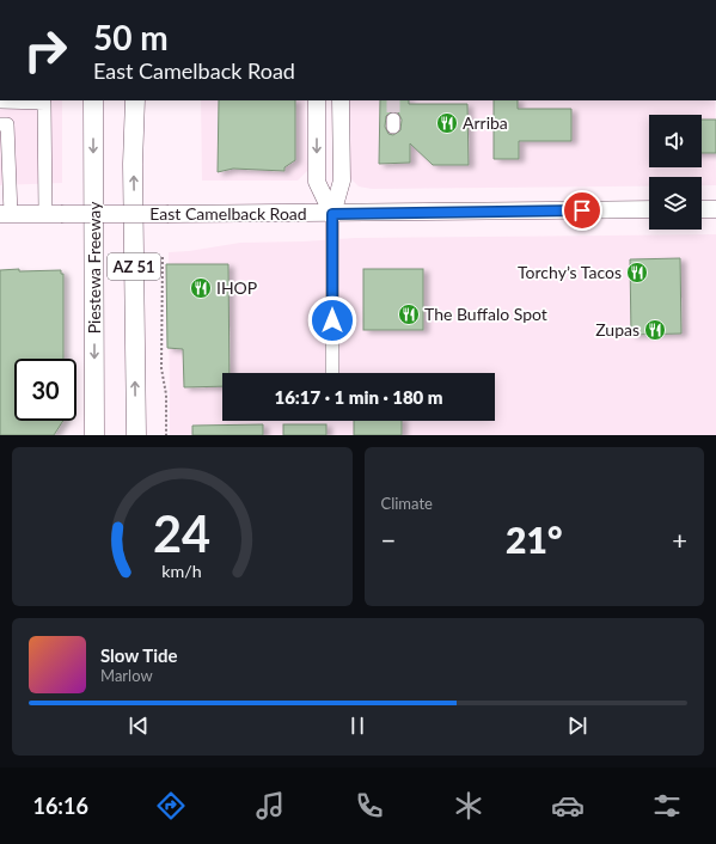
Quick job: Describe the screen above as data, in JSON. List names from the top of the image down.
{
  "streets": {
    "highway": ["AZ 51", "Piestewa Freeway"],
    "main road": ["East Camelback Road"]
  },
  "places": {
    "restaurant": [
      "Arriba",
      "Torchy’s Tacos",
      "IHOP",
      "The Buffalo Spot",
      "Zupas"
    ]
  },
  "page": {
    "turn": ["50 m", "East Camelback Road"],
    "limit": "30",
    "trip": "16:17 · 1 min · 180 m",
    "tile": "Climate",
    "heat": ["−", "21°", "+"],
    "song": ["Slow Tide", "Marlow"],
    "tabs": "16:16",
    "gauge": ["24", "km/h"]
  }
}
